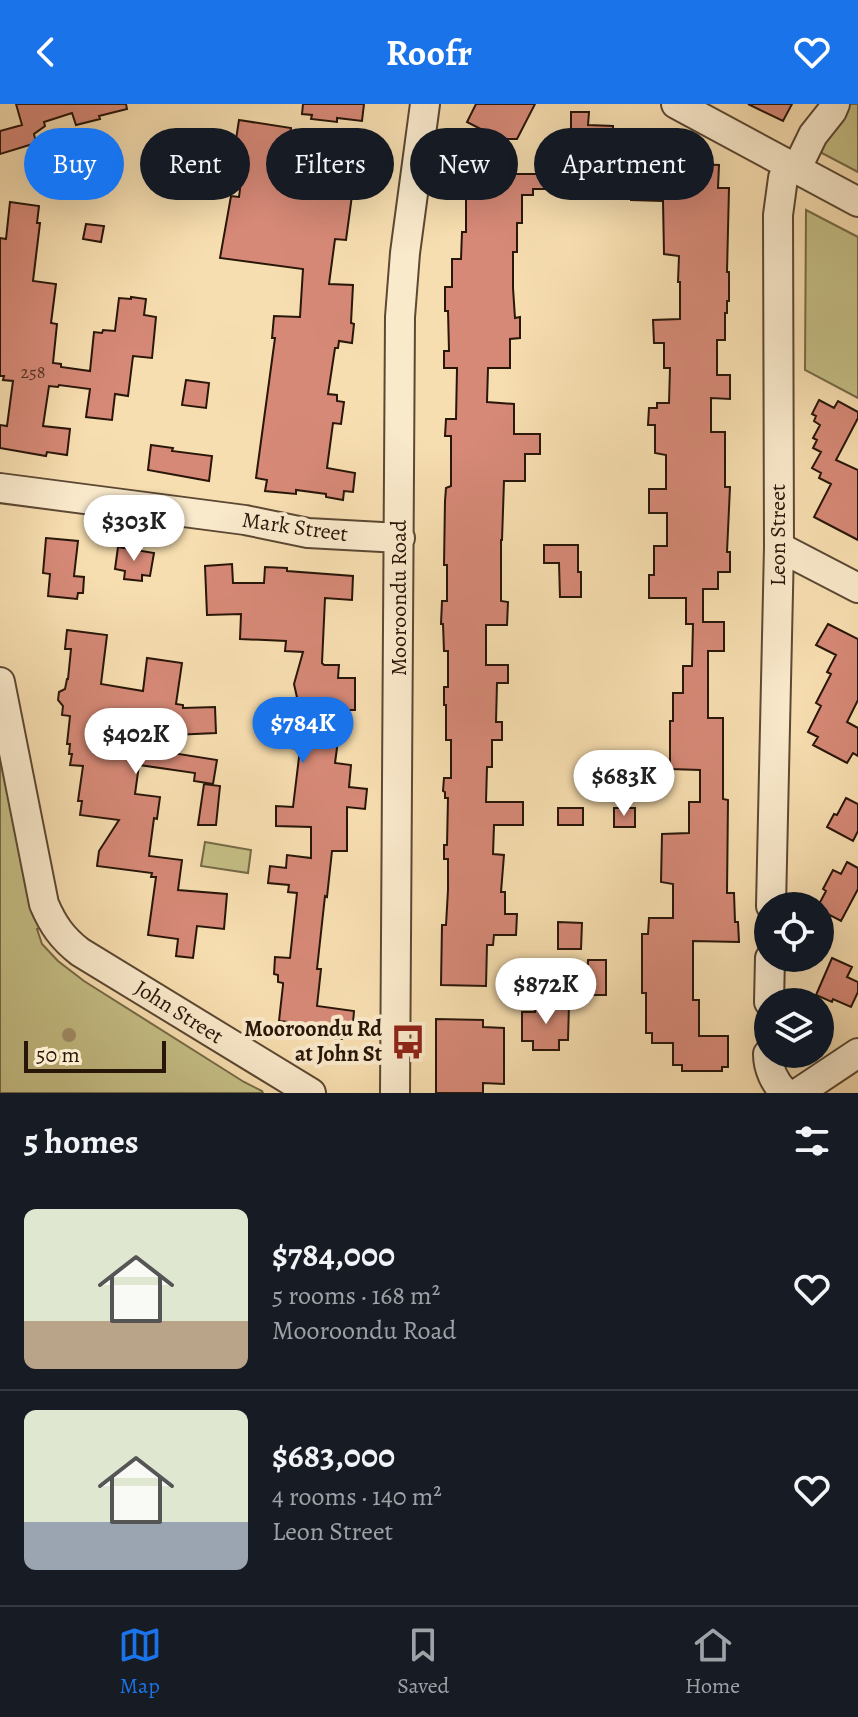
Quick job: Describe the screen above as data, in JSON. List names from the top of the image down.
{
  "streets": {
    "street": [
      "Mark Street",
      "Leon Street",
      "Mooroondu Road",
      "John Street"
    ]
  },
  "crossings": [
    ["Mark Street", "Mooroondu Road"]
  ],
  "places": {
    "bus stop": ["Mooroondu Rd at John St"]
  },
  "house_numbers": ["258"],
  "scale_bar": "50 m",
  "page": {
    "header": "Roofr",
    "chip": [
      "Buy",
      "Rent",
      "Filters",
      "New",
      "Apartment"
    ],
    "price": [
      "$303K",
      "$784K",
      "$402K",
      "$683K",
      "$872K"
    ],
    "scale": "50 m",
    "heading": "5 homes",
    "list": [
      {
        "name": "$784,000",
        "note": "5 rooms · 168 m² · Mooroondu Road"
      },
      {
        "name": "$683,000",
        "note": "4 rooms · 140 m² · Leon Street"
      }
    ],
    "tabs": ["Map", "Saved", "Home"]
  }
}
